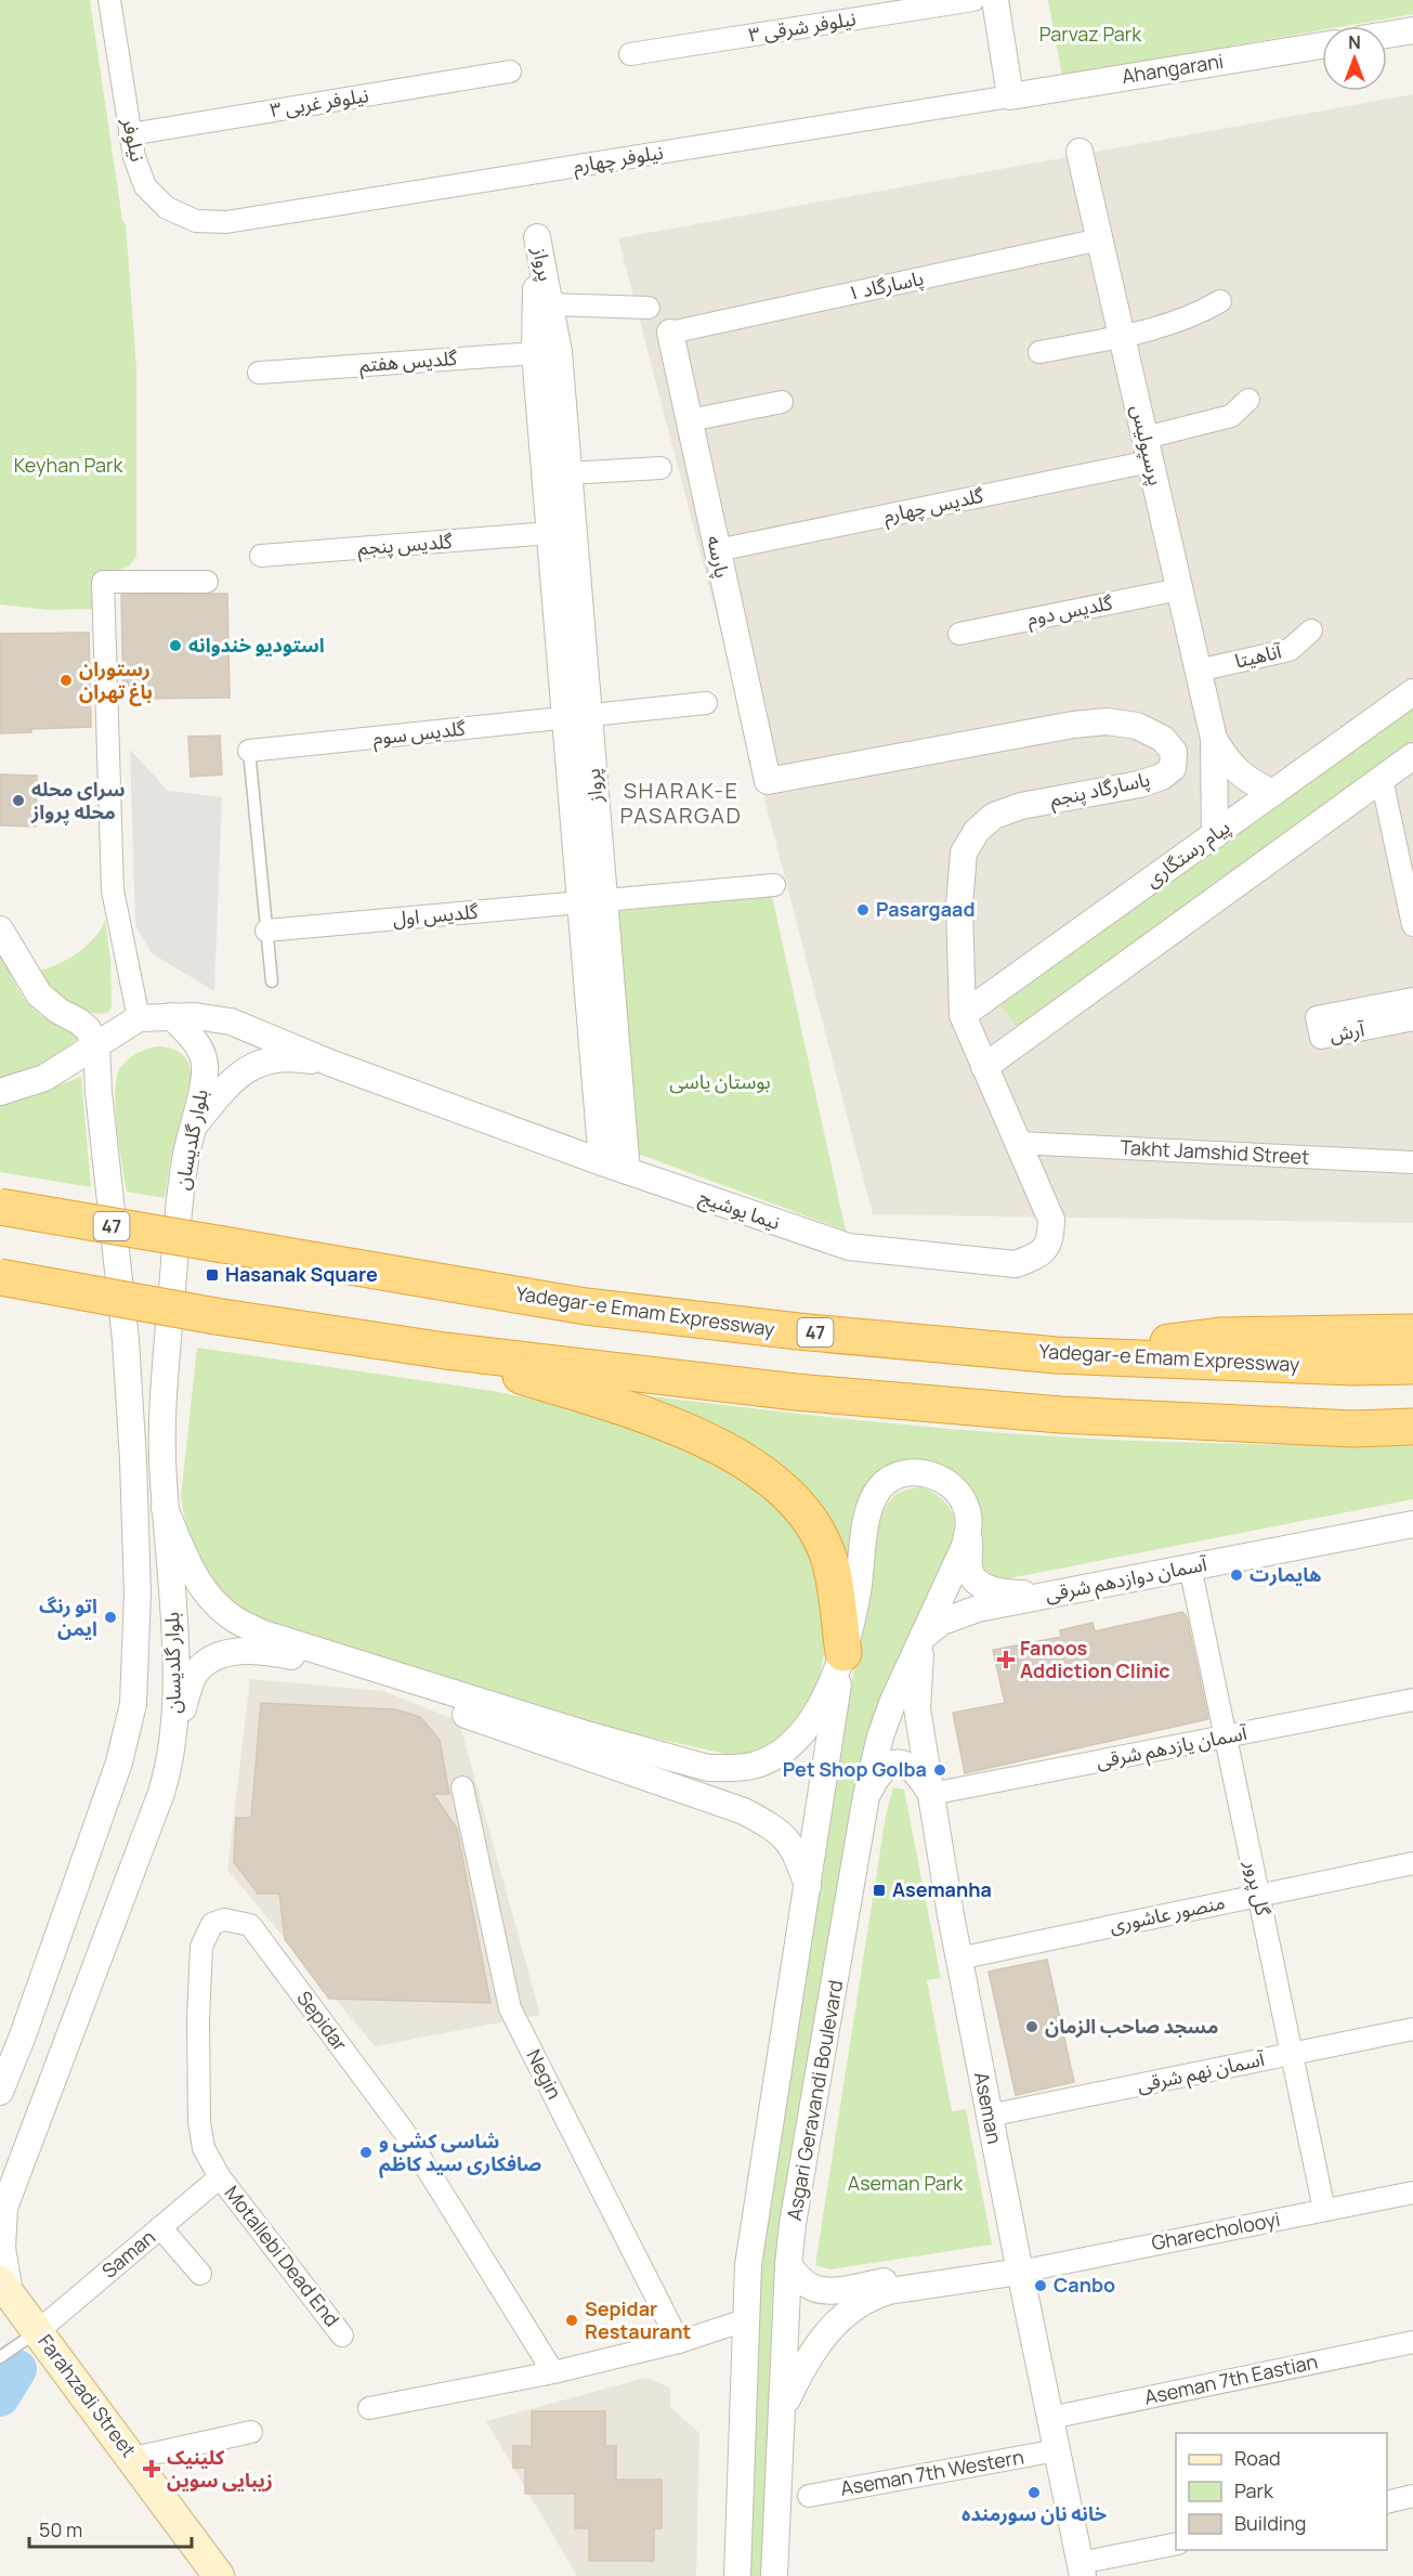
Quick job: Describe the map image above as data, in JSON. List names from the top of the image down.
{
  "streets": {
    "highway": ["47", "Yadegar-e Emam Expressway"],
    "main road": ["Farahzadi Street"],
    "street": [
      "نیلوفر شرقی ۳",
      "Ahangarani",
      "نیلوفر غربی ۳",
      "نیلوفر",
      "نیلوفر چهارم",
      "پرواز",
      "پاسارگاد ۱",
      "گلدیس هفتم",
      "پرسپولیس",
      "گلدیس چهارم",
      "گلدیس پنجم",
      "پارسه",
      "گلدیس دوم",
      "آناهیتا",
      "گلدیس سوم",
      "پاسارگاد پنجم",
      "پیام رستگاری",
      "گلدیس اول",
      "آرش",
      "بلوار گلدیسان",
      "Takht Jamshid Street",
      "نیما یوشیج",
      "آسمان دوازدهم شرقی",
      "آسمان یازدهم شرقی",
      "گل پرور",
      "منصور عاشوری",
      "Sepidar",
      "آسمان نهم شرقی",
      "Negin",
      "Asgari Geravandi Boulevard",
      "Aseman",
      "Gharecholooyi",
      "Saman",
      "Motallebi Dead End",
      "Aseman 7th Eastian",
      "Aseman 7th Western"
    ]
  },
  "crossings": [
    ["Ahangarani", "نیلوفر چهارم"],
    ["نیلوفر غربی ۳", "نیلوفر"],
    ["نیلوفر", "نیلوفر چهارم"],
    ["پرواز", "گلدیس هفتم"],
    ["پرواز", "گلدیس پنجم"],
    ["پرواز", "گلدیس سوم"],
    ["پرواز", "گلدیس اول"],
    ["پرواز", "نیما یوشیج"],
    ["پاسارگاد ۱", "پرسپولیس"],
    ["پاسارگاد ۱", "پارسه"],
    ["پرسپولیس", "گلدیس چهارم"],
    ["پرسپولیس", "گلدیس دوم"],
    ["پرسپولیس", "آناهیتا"],
    ["پرسپولیس", "پیام رستگاری"],
    ["گلدیس چهارم", "پارسه"],
    ["پارسه", "پاسارگاد پنجم"],
    ["پاسارگاد پنجم", "پیام رستگاری"],
    ["پاسارگاد پنجم", "نیما یوشیج"],
    ["پیام رستگاری", "نیما یوشیج"],
    ["بلوار گلدیسان", "Farahzadi Street"],
    ["Takht Jamshid Street", "نیما یوشیج"],
    ["آسمان دوازدهم شرقی", "گل پرور"],
    ["آسمان دوازدهم شرقی", "Asgari Geravandi Boulevard"],
    ["آسمان دوازدهم شرقی", "Aseman"],
    ["آسمان یازدهم شرقی", "گل پرور"],
    ["آسمان یازدهم شرقی", "Aseman"],
    ["گل پرور", "منصور عاشوری"],
    ["گل پرور", "آسمان نهم شرقی"],
    ["گل پرور", "Gharecholooyi"],
    ["منصور عاشوری", "Aseman"],
    ["Sepidar", "Saman"],
    ["Sepidar", "Motallebi Dead End"],
    ["آسمان نهم شرقی", "Aseman"],
    ["Asgari Geravandi Boulevard", "Aseman"],
    ["Aseman", "Gharecholooyi"],
    ["Aseman", "Aseman 7th Eastian"],
    ["Aseman", "Aseman 7th Western"],
    ["Saman", "Motallebi Dead End"],
    ["Saman", "Farahzadi Street"]
  ],
  "districts": ["SHARAK-E PASARGAD"],
  "parks": [
    "Parvaz Park",
    "Keyhan Park",
    "بوستان یاسی",
    "Aseman Park"
  ],
  "places": {
    "other": [
      "استودیو خندوانه",
      "رستوران باغ تهران",
      "سرای محله محله پرواز",
      "Pasargaad",
      "هایمارت",
      "اتو رنگ ایمن",
      "Pet Shop Golba",
      "مسجد صاحب الزمان",
      "شاسی کشی و صافکاری سید کاظم",
      "Canbo",
      "Sepidar Restaurant",
      "خانه نان سورمنده"
    ],
    "transit": ["Hasanak Square", "Asemanha"],
    "health": ["Fanoos Addiction Clinic", "کلینیک زیبایی سوین"]
  },
  "legend": ["Road", "Park", "Building"],
  "scale_bar": "50 m",
  "north": "top"
}
